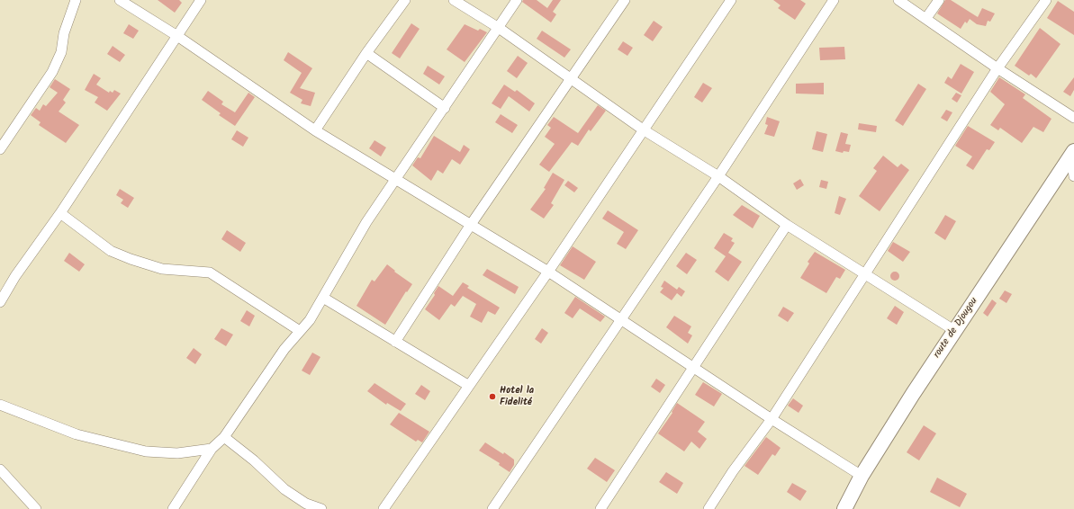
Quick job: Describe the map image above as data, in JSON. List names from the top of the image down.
{
  "streets": {
    "highway": ["route de Djougou"]
  },
  "places": ["Hotel la Fidelité"]
}
